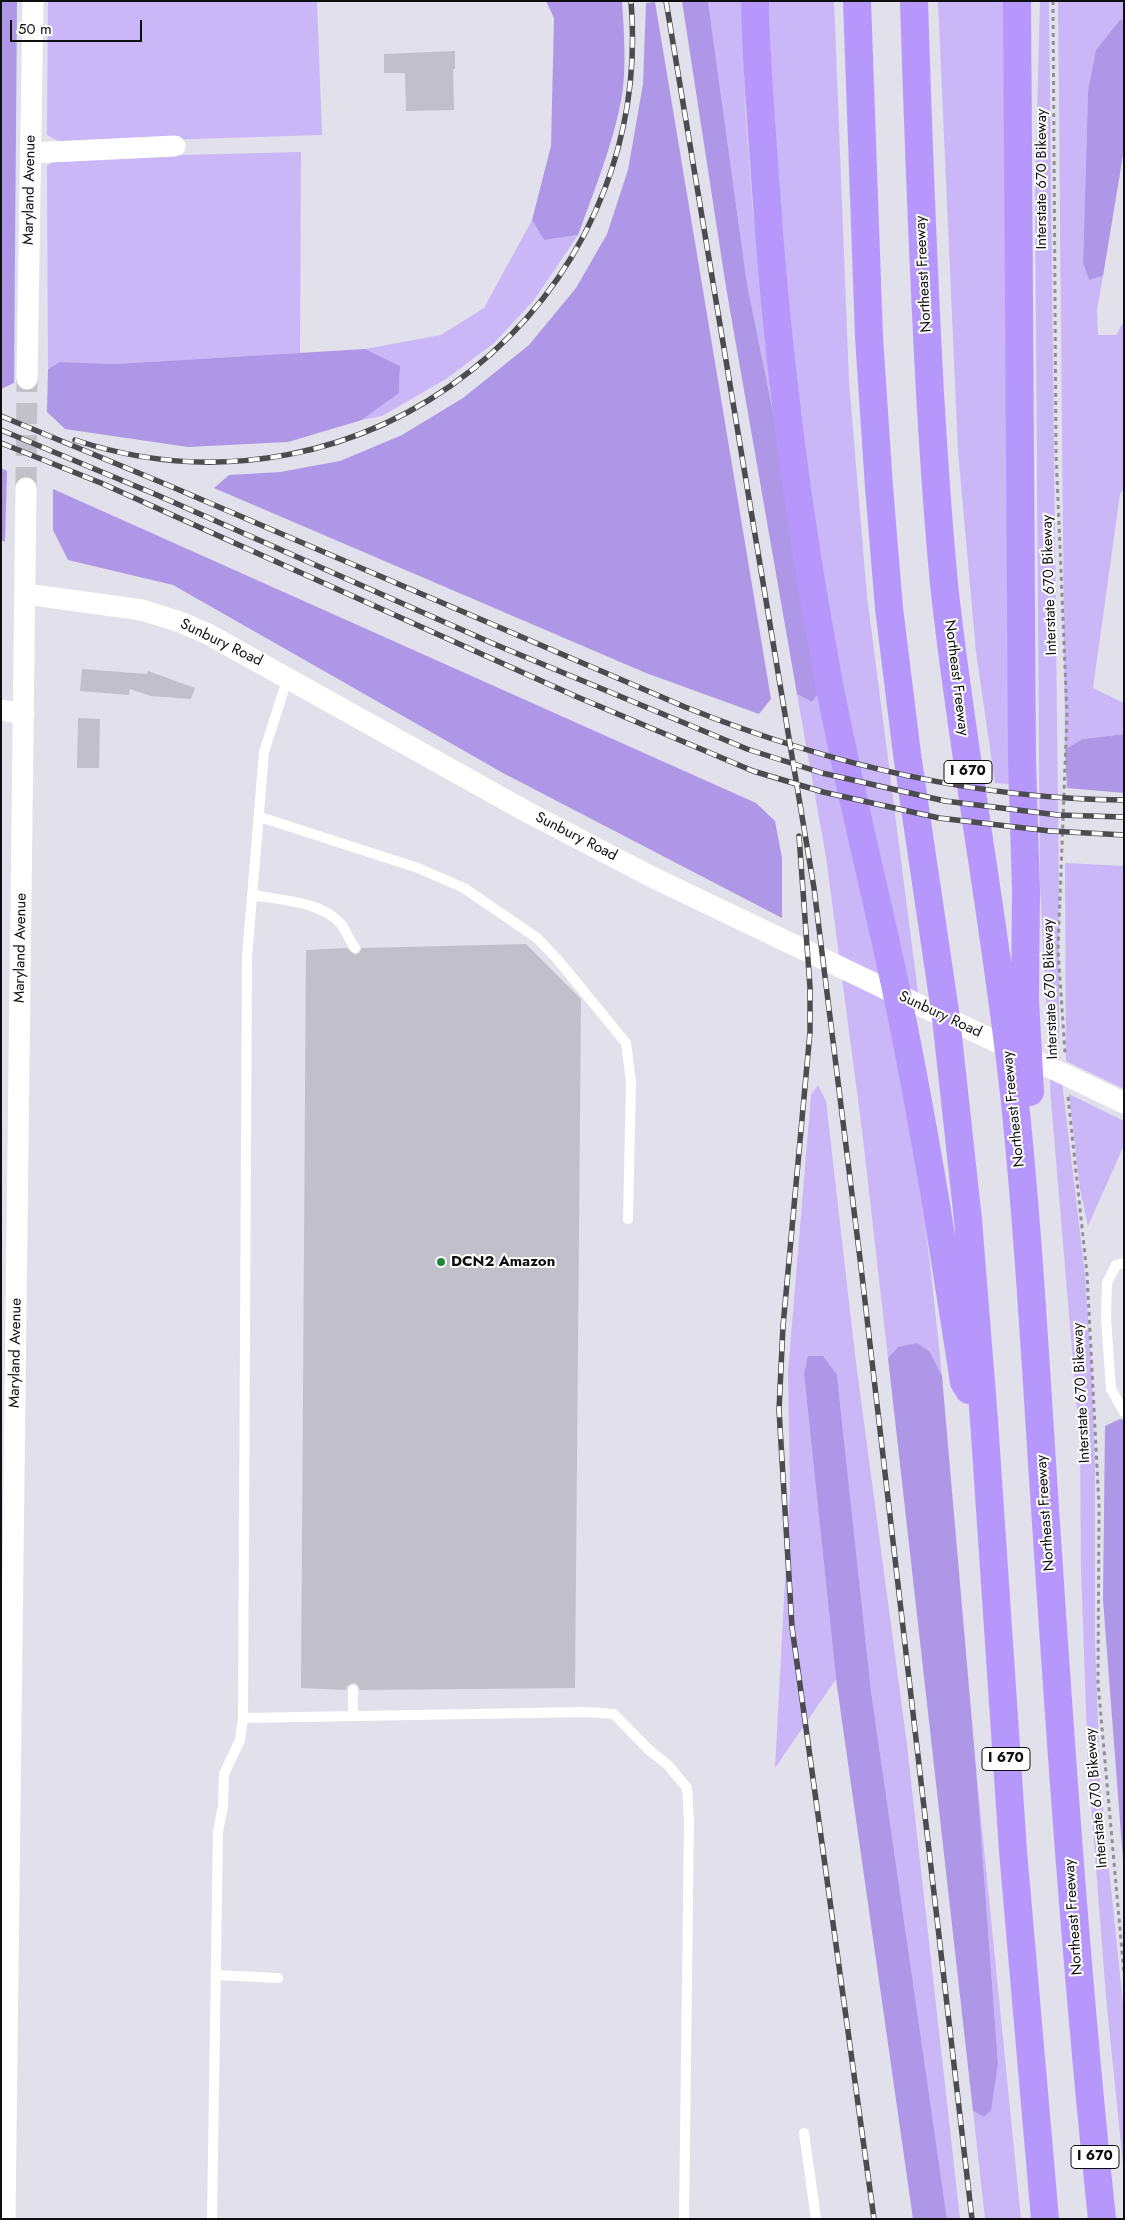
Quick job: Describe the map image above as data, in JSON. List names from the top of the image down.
{
  "streets": {
    "highway": ["Northeast Freeway", "I 670"],
    "street": ["Maryland Avenue", "Sunbury Road"],
    "path": ["Interstate 670 Bikeway"]
  },
  "crossings": [
    ["Maryland Avenue", "Sunbury Road"]
  ],
  "places": ["DCN2 Amazon"],
  "scale_bar": "50 m"
}
